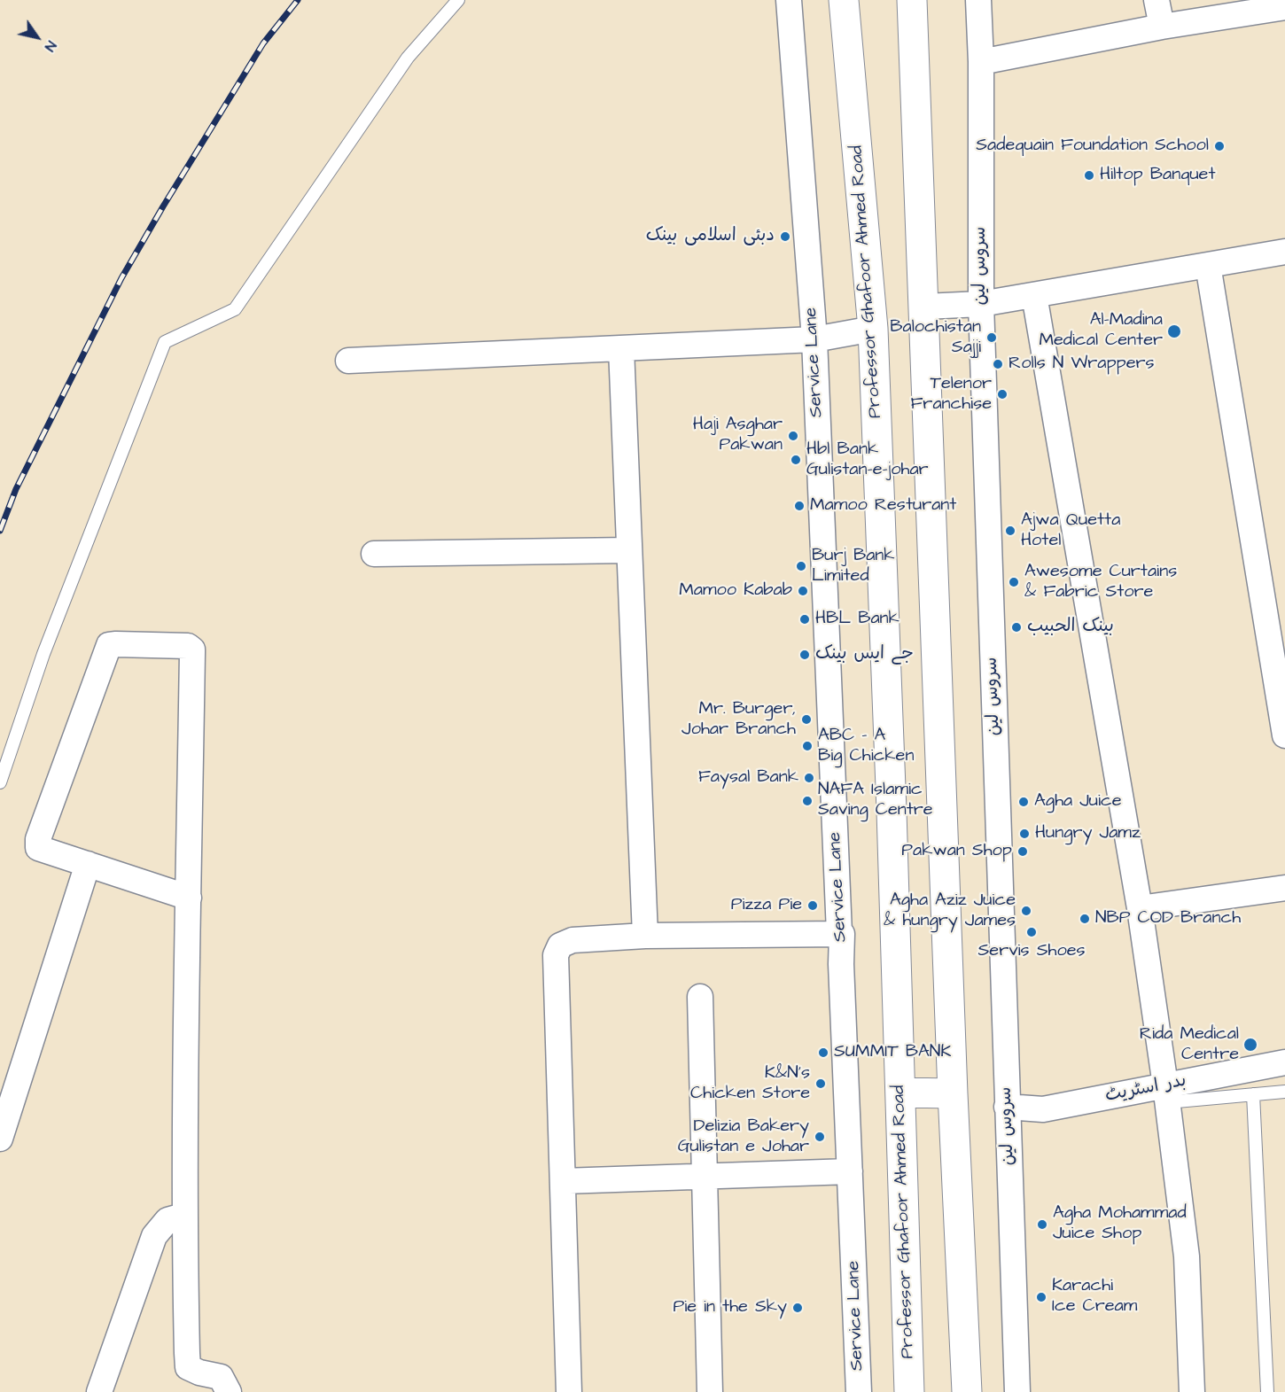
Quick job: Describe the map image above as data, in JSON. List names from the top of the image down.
{
  "streets": {
    "main road": ["Professor Ghafoor Ahmed Road"],
    "street": ["سروس لین", "Service Lane", "بدر اسٹریٹ"]
  },
  "crossings": [
    ["سروس لین", "بدر اسٹریٹ"]
  ],
  "places": [
    "Sadequain Foundation School",
    "Hiltop Banquet",
    "دبئی اسلامی بینک",
    "Al-Madina Medical Center",
    "Balochistan Sajji",
    "Rolls N Wrappers",
    "Telenor Franchise",
    "Haji Asghar Pakwan",
    "Hbl Bank Gulistan-e-johar",
    "Mamoo Resturant",
    "Ajwa Quetta Hotel",
    "Burj Bank Limited",
    "Awesome Curtains & Fabric Store",
    "Mamoo Kabab",
    "HBL Bank",
    "بينک الحبيب",
    "جے ایس بینک",
    "Mr. Burger, Johar Branch",
    "ABC - A Big Chicken",
    "Faysal Bank",
    "NAFA Islamic Saving Centre",
    "Agha Juice",
    "Hungry Jamz",
    "Pakwan Shop",
    "Pizza Pie",
    "Agha Aziz Juice & hungry James",
    "NBP COD Branch",
    "Servis Shoes",
    "Rida Medical Centre",
    "SUMMIT BANK",
    "K&N's Chicken Store",
    "Delizia Bakery Gulistan e Johar",
    "Agha Mohammad Juice Shop",
    "Karachi Ice Cream",
    "Pie in the Sky"
  ],
  "north": "bottom right"
}
